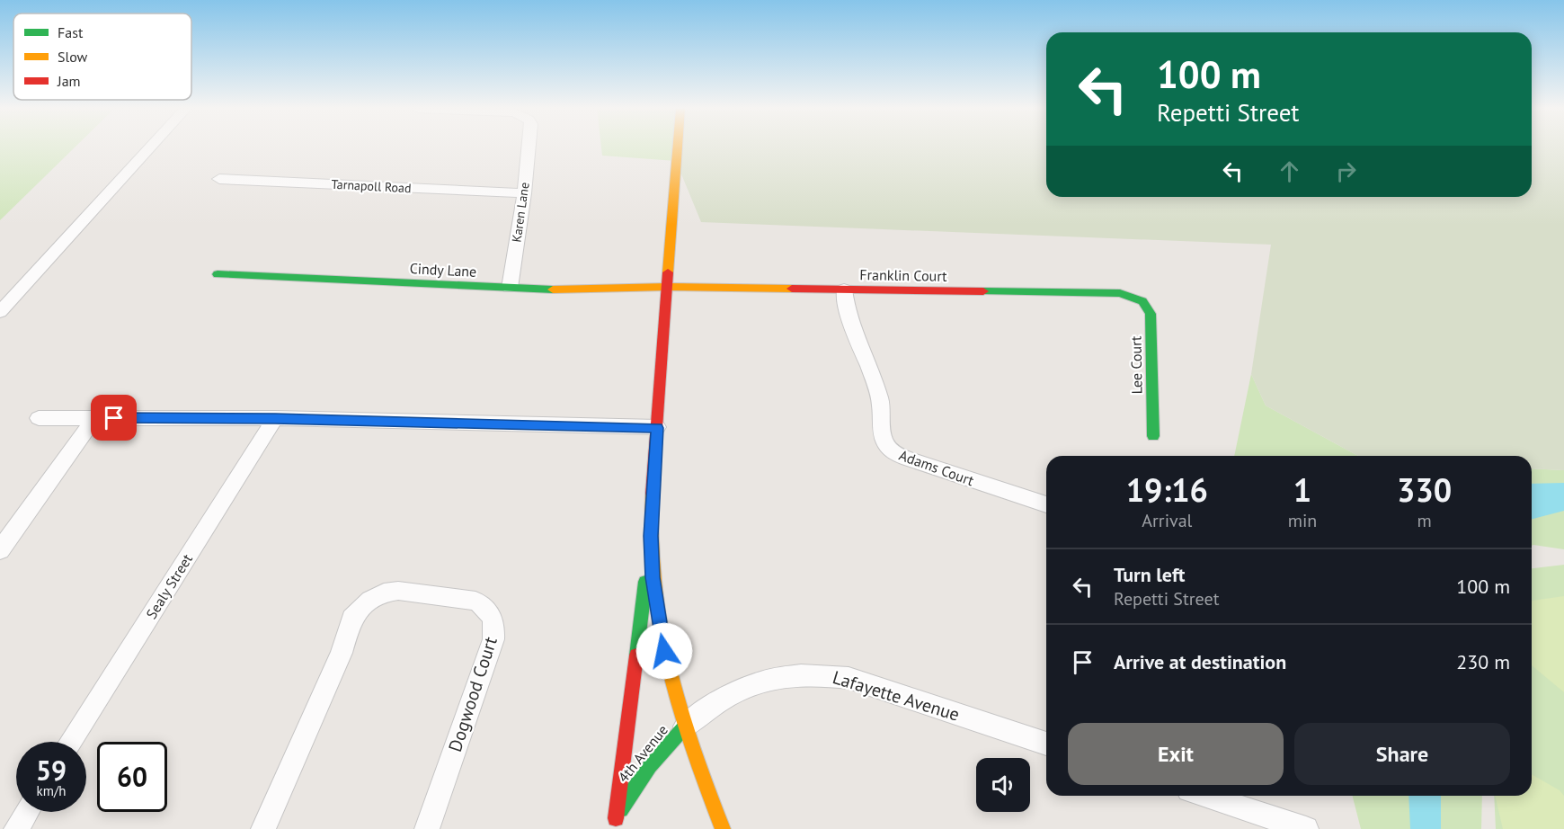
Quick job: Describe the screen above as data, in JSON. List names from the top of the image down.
{
  "streets": {
    "main road": [
      "Cindy Lane",
      "Franklin Court",
      "Lee Court",
      "4th Avenue"
    ],
    "street": [
      "Tarnapoll Road",
      "Karen Lane",
      "Adams Court",
      "Sealy Street",
      "Dogwood Court",
      "Lafayette Avenue"
    ]
  },
  "crossings": [
    ["Tarnapoll Road", "Karen Lane"],
    ["Karen Lane", "Cindy Lane"],
    ["Cindy Lane", "Franklin Court"],
    ["Cindy Lane", "4th Avenue"],
    ["Franklin Court", "Lee Court"],
    ["Franklin Court", "Adams Court"],
    ["Franklin Court", "4th Avenue"],
    ["Lafayette Avenue", "4th Avenue"]
  ],
  "legend": ["Fast", "Slow", "Jam"],
  "page": {
    "turn": ["100 m", "Repetti Street"],
    "eta": [
      "19:16",
      "Arrival",
      "1",
      "min",
      "330",
      "m"
    ],
    "list": [
      {
        "name": "Turn left",
        "note": "Repetti Street",
        "value": "100 m"
      },
      {
        "name": "Arrive at destination",
        "value": "230 m"
      }
    ],
    "buttons": ["Exit", "Share"],
    "speed": "59 km/h",
    "limit": "60"
  }
}
